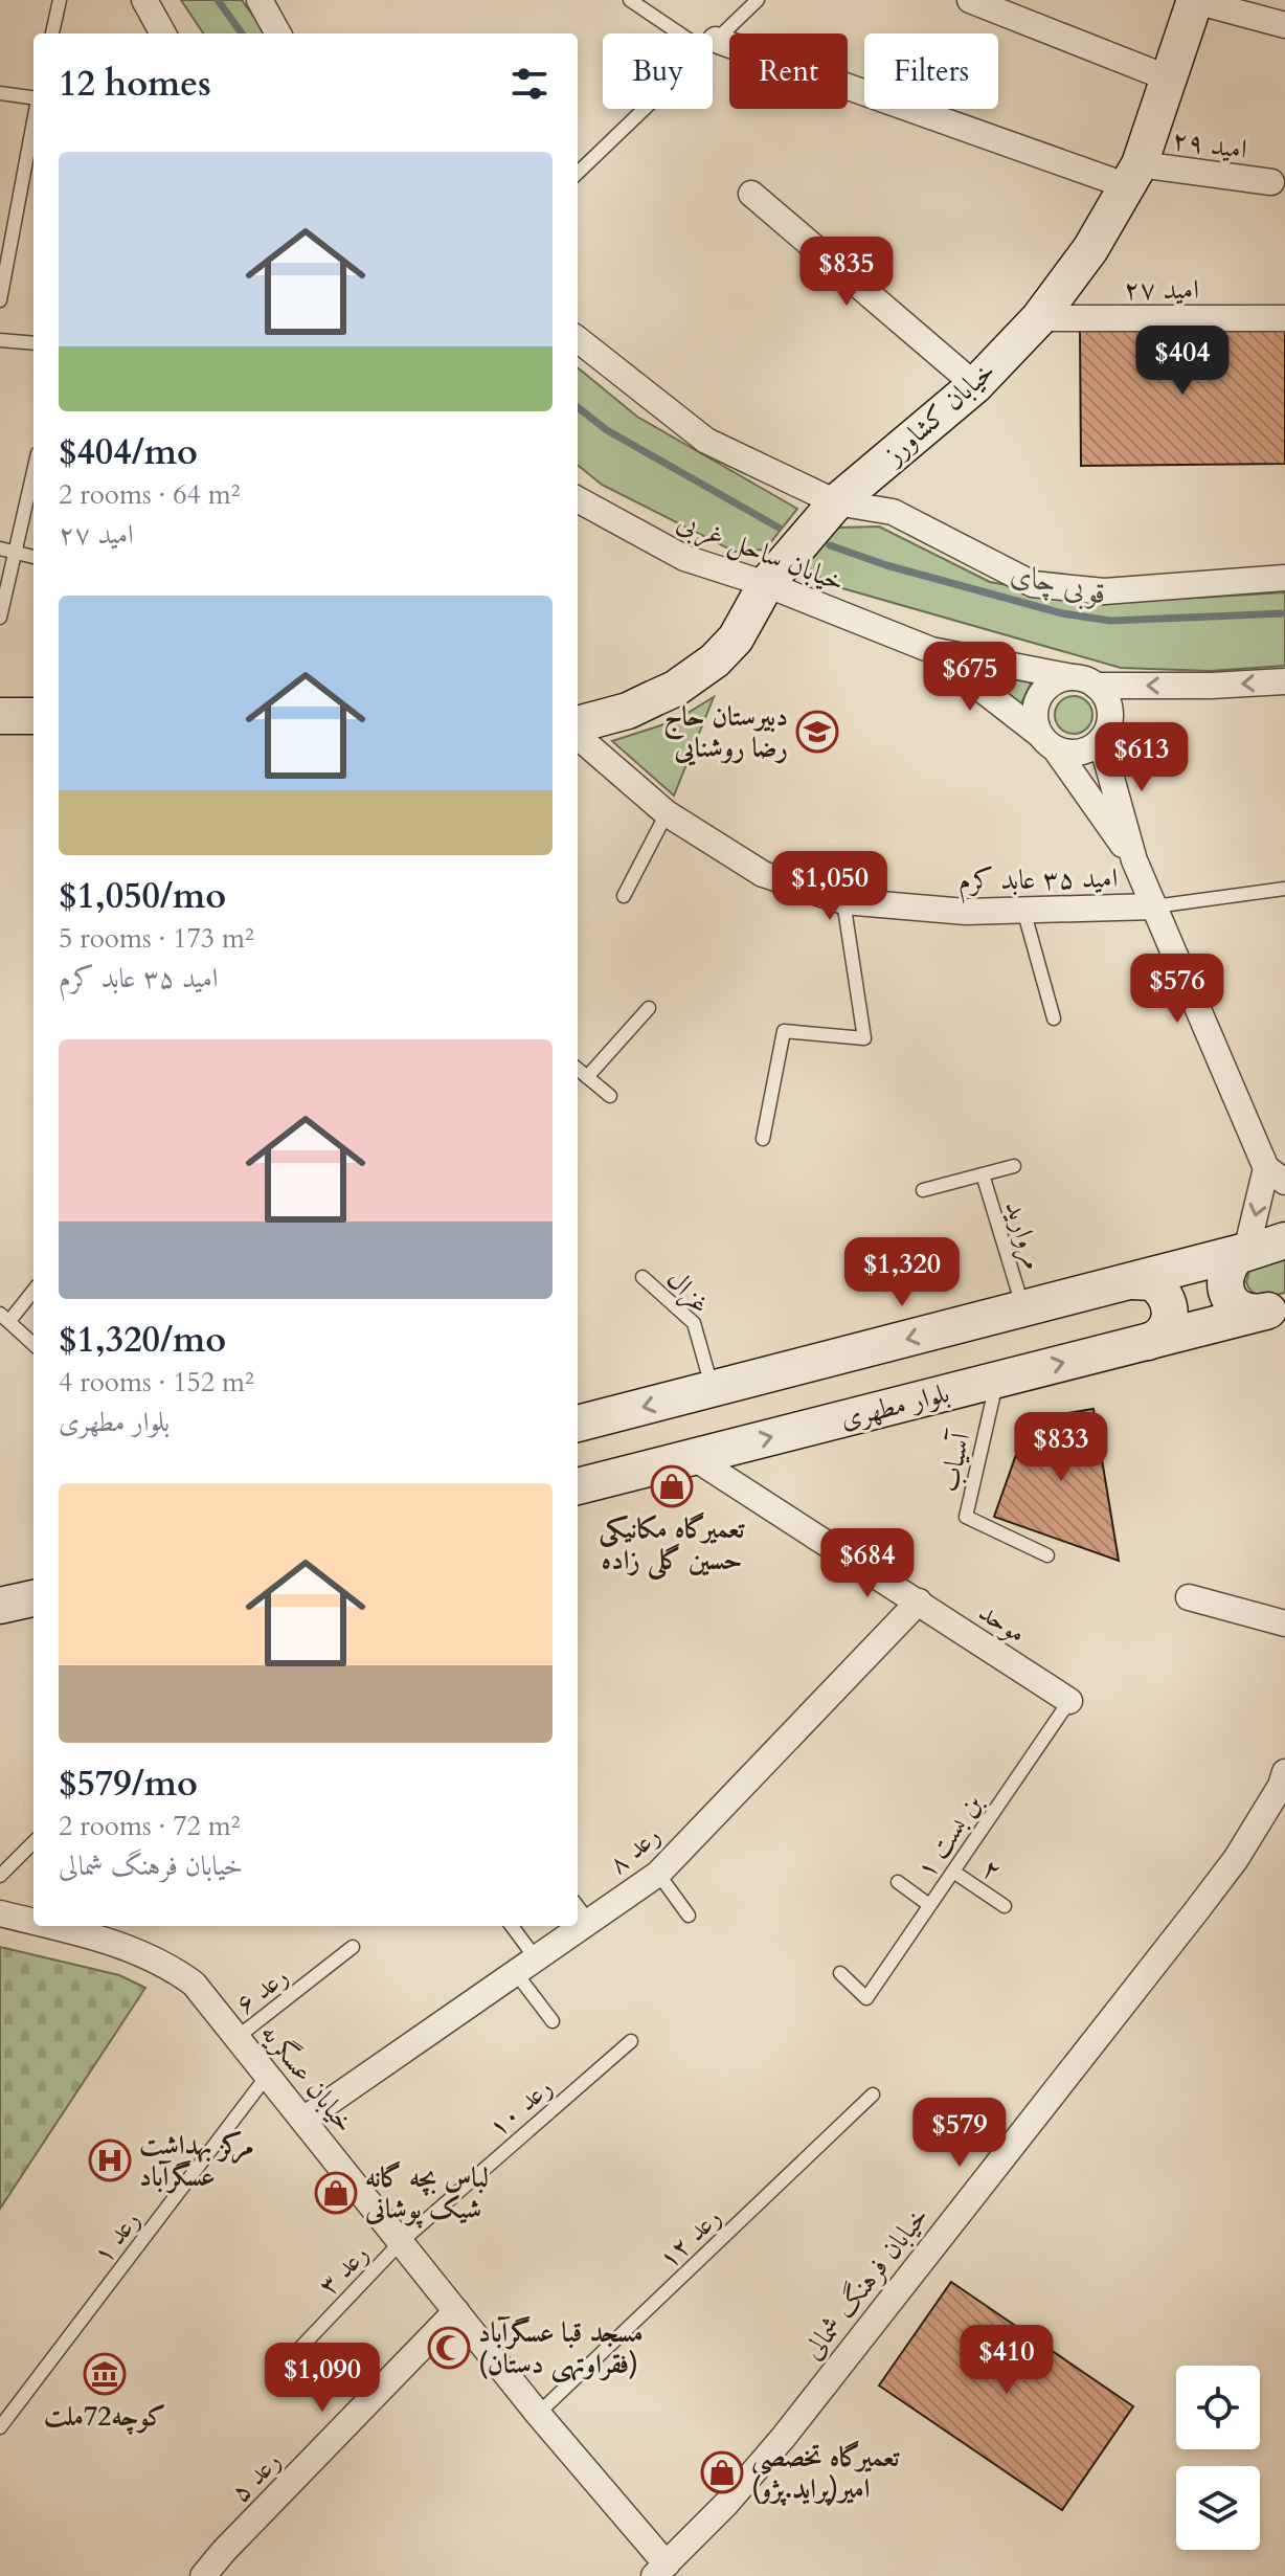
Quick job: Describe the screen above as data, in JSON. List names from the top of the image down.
{
  "streets": {
    "main road": ["خیابان کشاورز", "بلوار مطهری"],
    "street": [
      "امید ۲۹",
      "امید ۲۷",
      "خیابان ساحل غربی",
      "امید ۳۵ عابد کرم",
      "موحد",
      "رعد ۸",
      "خیابان عسگریه",
      "خیابان فرهنگ شمالی",
      "رعد ۵"
    ],
    "lane": [
      "مروارید",
      "غزال",
      "آسیاب",
      "بن بست ۱",
      "۲",
      "رعد ۶",
      "رعد ۱۰",
      "رعد ۱",
      "رعد ۱۲",
      "رعد ۳"
    ]
  },
  "crossings": [
    ["امید ۲۹", "خیابان کشاورز"],
    ["امید ۲۷", "خیابان کشاورز"],
    ["خیابان کشاورز", "خیابان ساحل غربی"],
    ["بلوار مطهری", "آسیاب"],
    ["بلوار مطهری", "موحد"],
    ["موحد", "بن بست ۱"],
    ["موحد", "رعد ۸"],
    ["بن بست ۱", "۲"],
    ["رعد ۸", "خیابان عسگریه"],
    ["رعد ۶", "خیابان عسگریه"],
    ["خیابان عسگریه", "رعد ۱۰"],
    ["خیابان عسگریه", "رعد ۱"],
    ["خیابان عسگریه", "رعد ۱۲"],
    ["خیابان عسگریه", "رعد ۳"],
    ["خیابان عسگریه", "خیابان فرهنگ شمالی"],
    ["خیابان عسگریه", "رعد ۵"],
    ["رعد ۱۰", "رعد ۳"]
  ],
  "water": ["قوبی چای"],
  "places": {
    "school or university": ["دبیرستان حاج رضا روشنایی"],
    "shop": ["تعمیرگاه مکانیکی حسین گلی زاده", "لباس بچه گانه شیک پوشانی", "تعمیرگاه تخصصی امیر(پراید.پژو)"],
    "hospital": ["مرکز بهداشت عسگرآباد"],
    "mosque": ["مسجد قبا عسگرآباد (فقراوتهی دستان)"],
    "museum": ["کوچه72ملت"]
  },
  "page": {
    "chip": ["Buy", "Rent", "Filters"],
    "heading": "12 homes",
    "list": [
      {
        "name": "$404/mo",
        "note": "2 rooms · 64 m² · امید ۲۷"
      },
      {
        "name": "$1,050/mo",
        "note": "5 rooms · 173 m² · امید ۳۵ عابد کرم"
      },
      {
        "name": "$1,320/mo",
        "note": "4 rooms · 152 m² · بلوار مطهری"
      },
      {
        "name": "$579/mo",
        "note": "2 rooms · 72 m² · خیابان فرهنگ شمالی"
      }
    ],
    "price": [
      "$835",
      "$404",
      "$675",
      "$613",
      "$1,050",
      "$576",
      "$1,320",
      "$833",
      "$684",
      "$579",
      "$410",
      "$1,090"
    ]
  }
}
